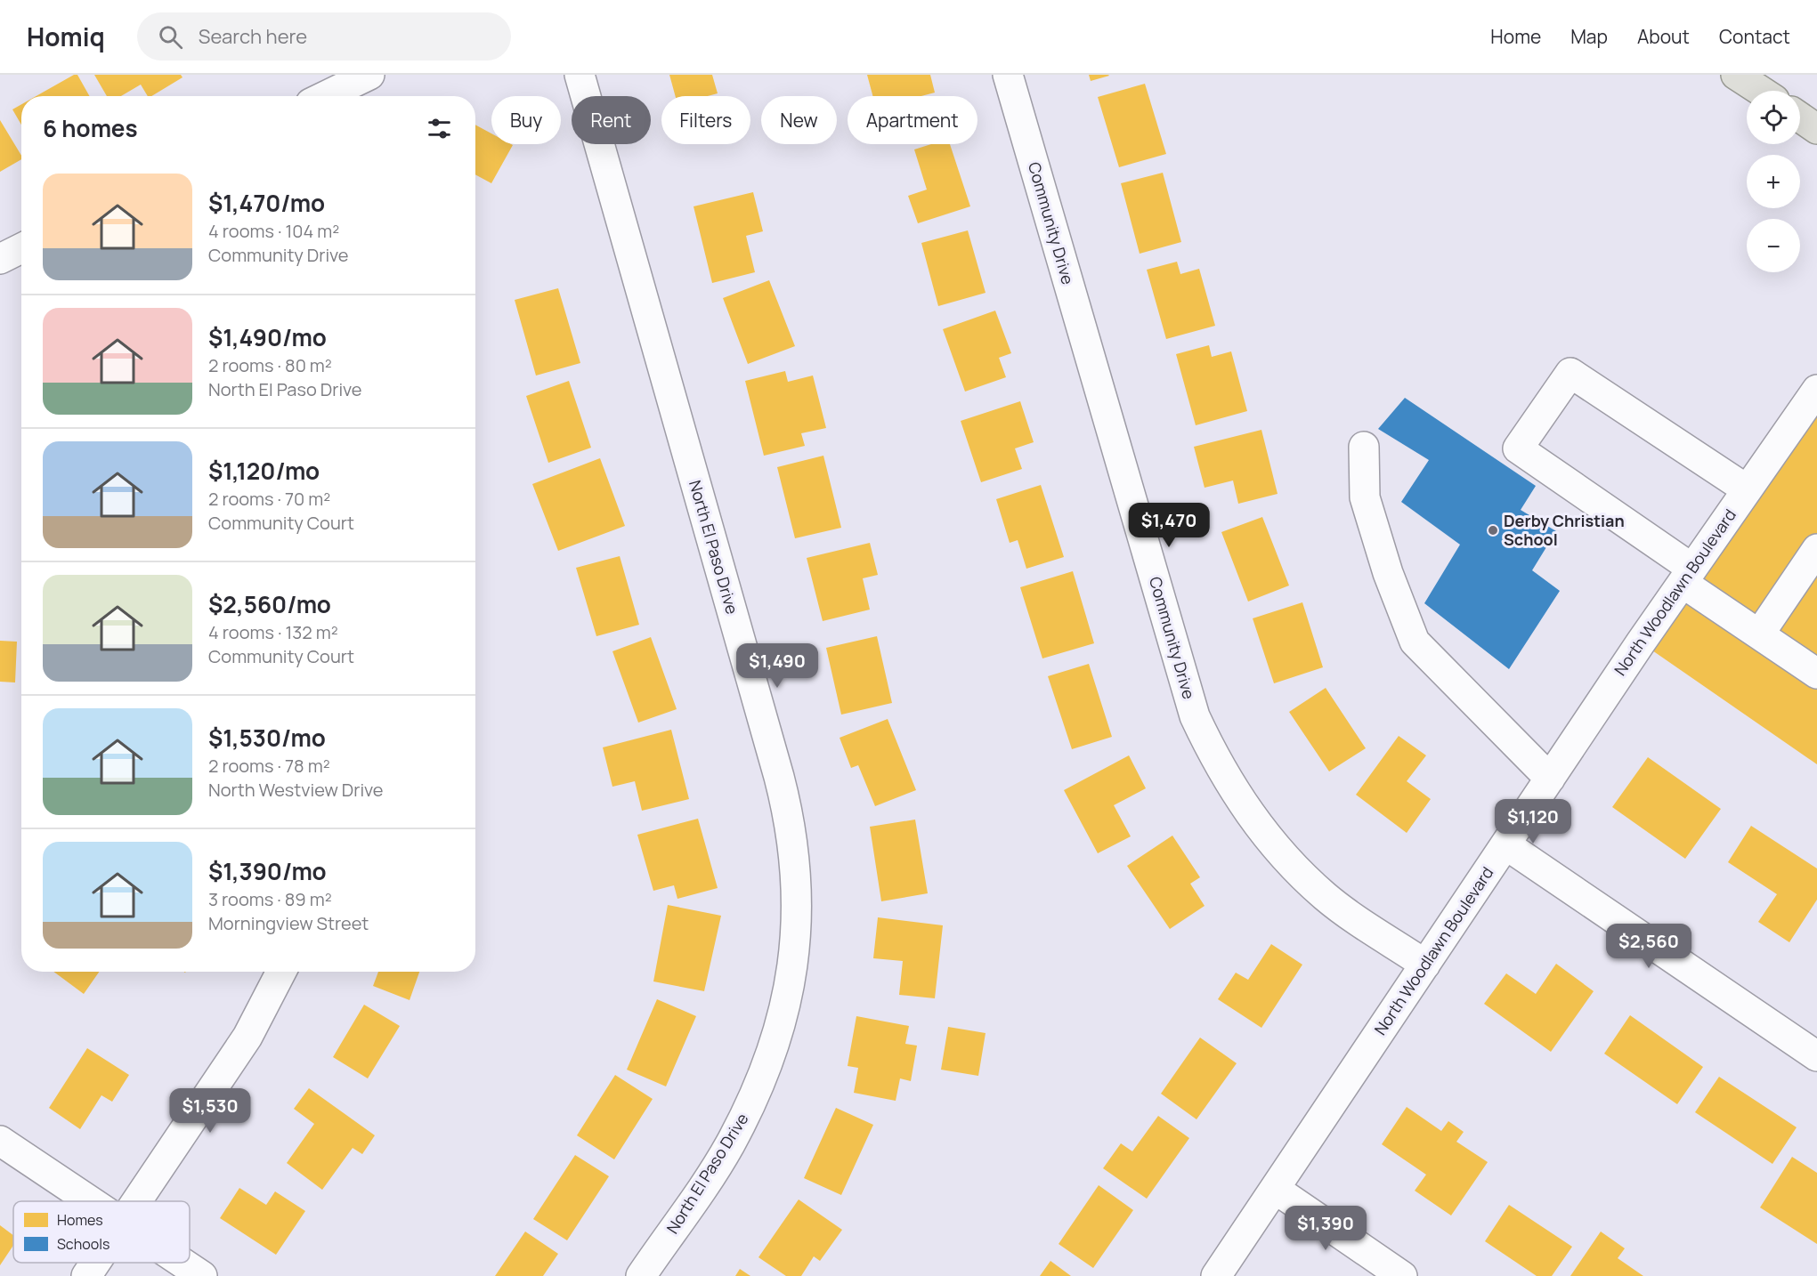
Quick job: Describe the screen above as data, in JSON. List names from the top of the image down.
{
  "streets": {
    "street": ["Community Drive", "North El Paso Drive", "North Woodlawn Boulevard"]
  },
  "crossings": [
    ["Community Drive", "North Woodlawn Boulevard"]
  ],
  "places": ["Derby Christian School"],
  "legend": ["Homes", "Schools"],
  "page": {
    "header": "Homiq",
    "search": "Search here",
    "nav": [
      "Home",
      "Map",
      "About",
      "Contact"
    ],
    "map_buttons": ["+", "−"],
    "chip": [
      "Buy",
      "Rent",
      "Filters",
      "New",
      "Apartment"
    ],
    "heading": "6 homes",
    "list": [
      {
        "name": "$1,470/mo",
        "note": "4 rooms · 104 m² · Community Drive"
      },
      {
        "name": "$1,490/mo",
        "note": "2 rooms · 80 m² · North El Paso Drive"
      },
      {
        "name": "$1,120/mo",
        "note": "2 rooms · 70 m² · Community Court"
      },
      {
        "name": "$2,560/mo",
        "note": "4 rooms · 132 m² · Community Court"
      },
      {
        "name": "$1,530/mo",
        "note": "2 rooms · 78 m² · North Westview Drive"
      },
      {
        "name": "$1,390/mo",
        "note": "3 rooms · 89 m² · Morningview Street"
      }
    ],
    "price": [
      "$1,470",
      "$1,490",
      "$1,120",
      "$2,560",
      "$1,530",
      "$1,390"
    ]
  }
}
